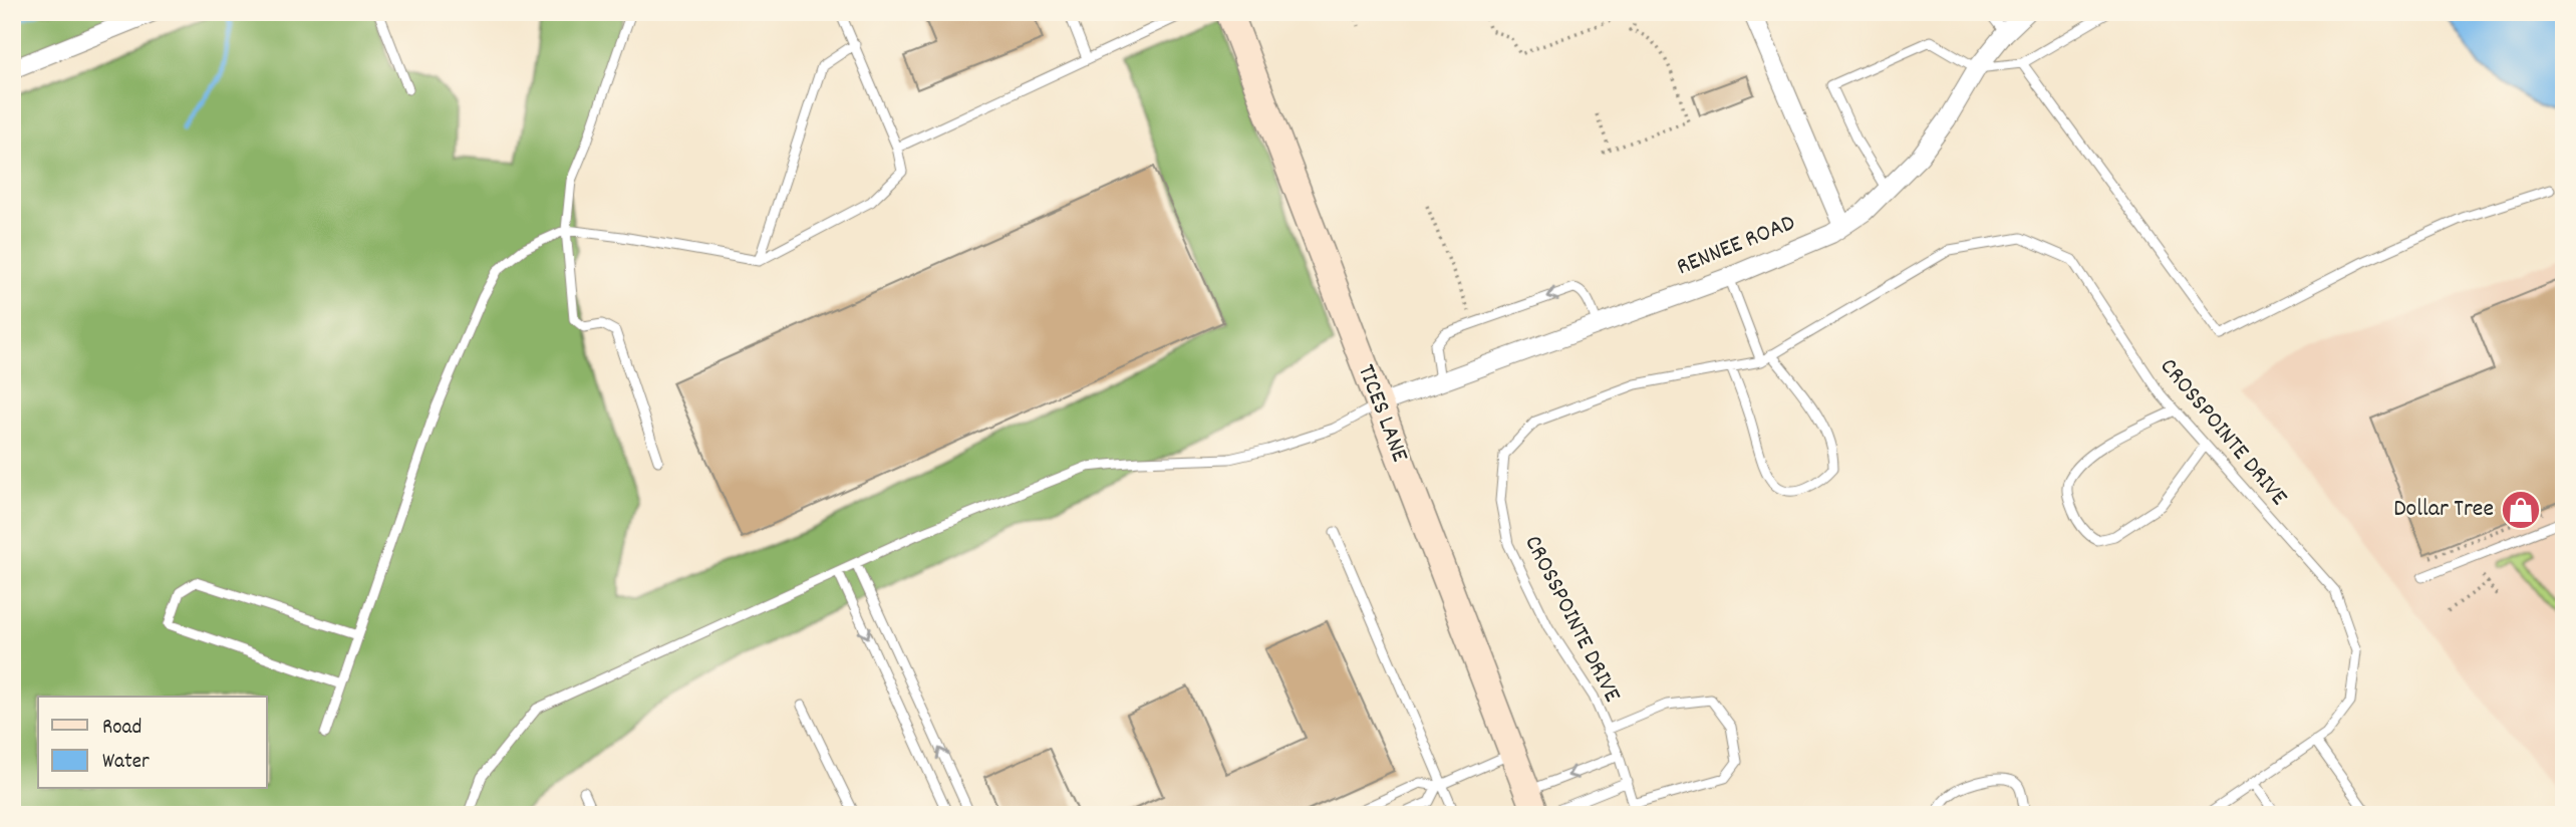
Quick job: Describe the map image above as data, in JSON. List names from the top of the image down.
{
  "streets": {
    "street": ["RENNEE ROAD", "TICES LANE"],
    "lane": ["CROSSPOINTE DRIVE"]
  },
  "crossings": [
    ["RENNEE ROAD", "TICES LANE"]
  ],
  "places": {
    "shop": ["Dollar Tree"]
  },
  "legend": ["Road", "Water"]
}
